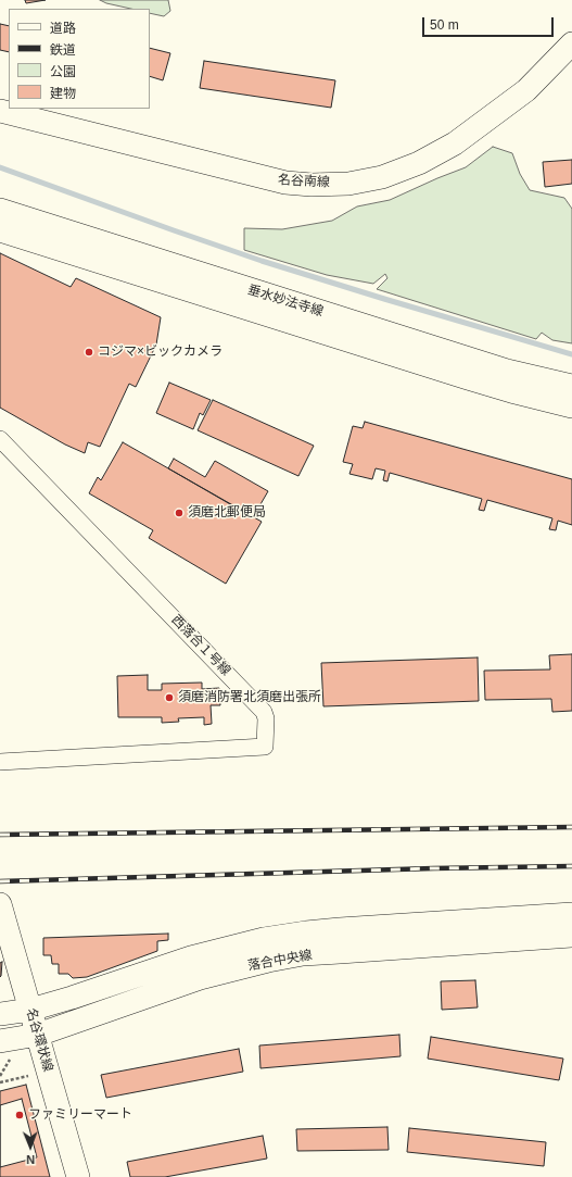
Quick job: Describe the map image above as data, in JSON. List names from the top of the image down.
{
  "streets": {
    "street": [
      "名谷南線",
      "垂水妙法寺線",
      "西落合１号線",
      "落合中央線",
      "名谷環状線"
    ]
  },
  "crossings": [
    ["落合中央線", "名谷環状線"]
  ],
  "places": [
    "コジマ×ビックカメラ",
    "須磨北郵便局",
    "須磨消防署北須磨出張所",
    "ファミリーマート"
  ],
  "legend": [
    "道路",
    "鉄道",
    "公園",
    "建物"
  ],
  "scale_bar": "50 m",
  "north": "bottom"
}
